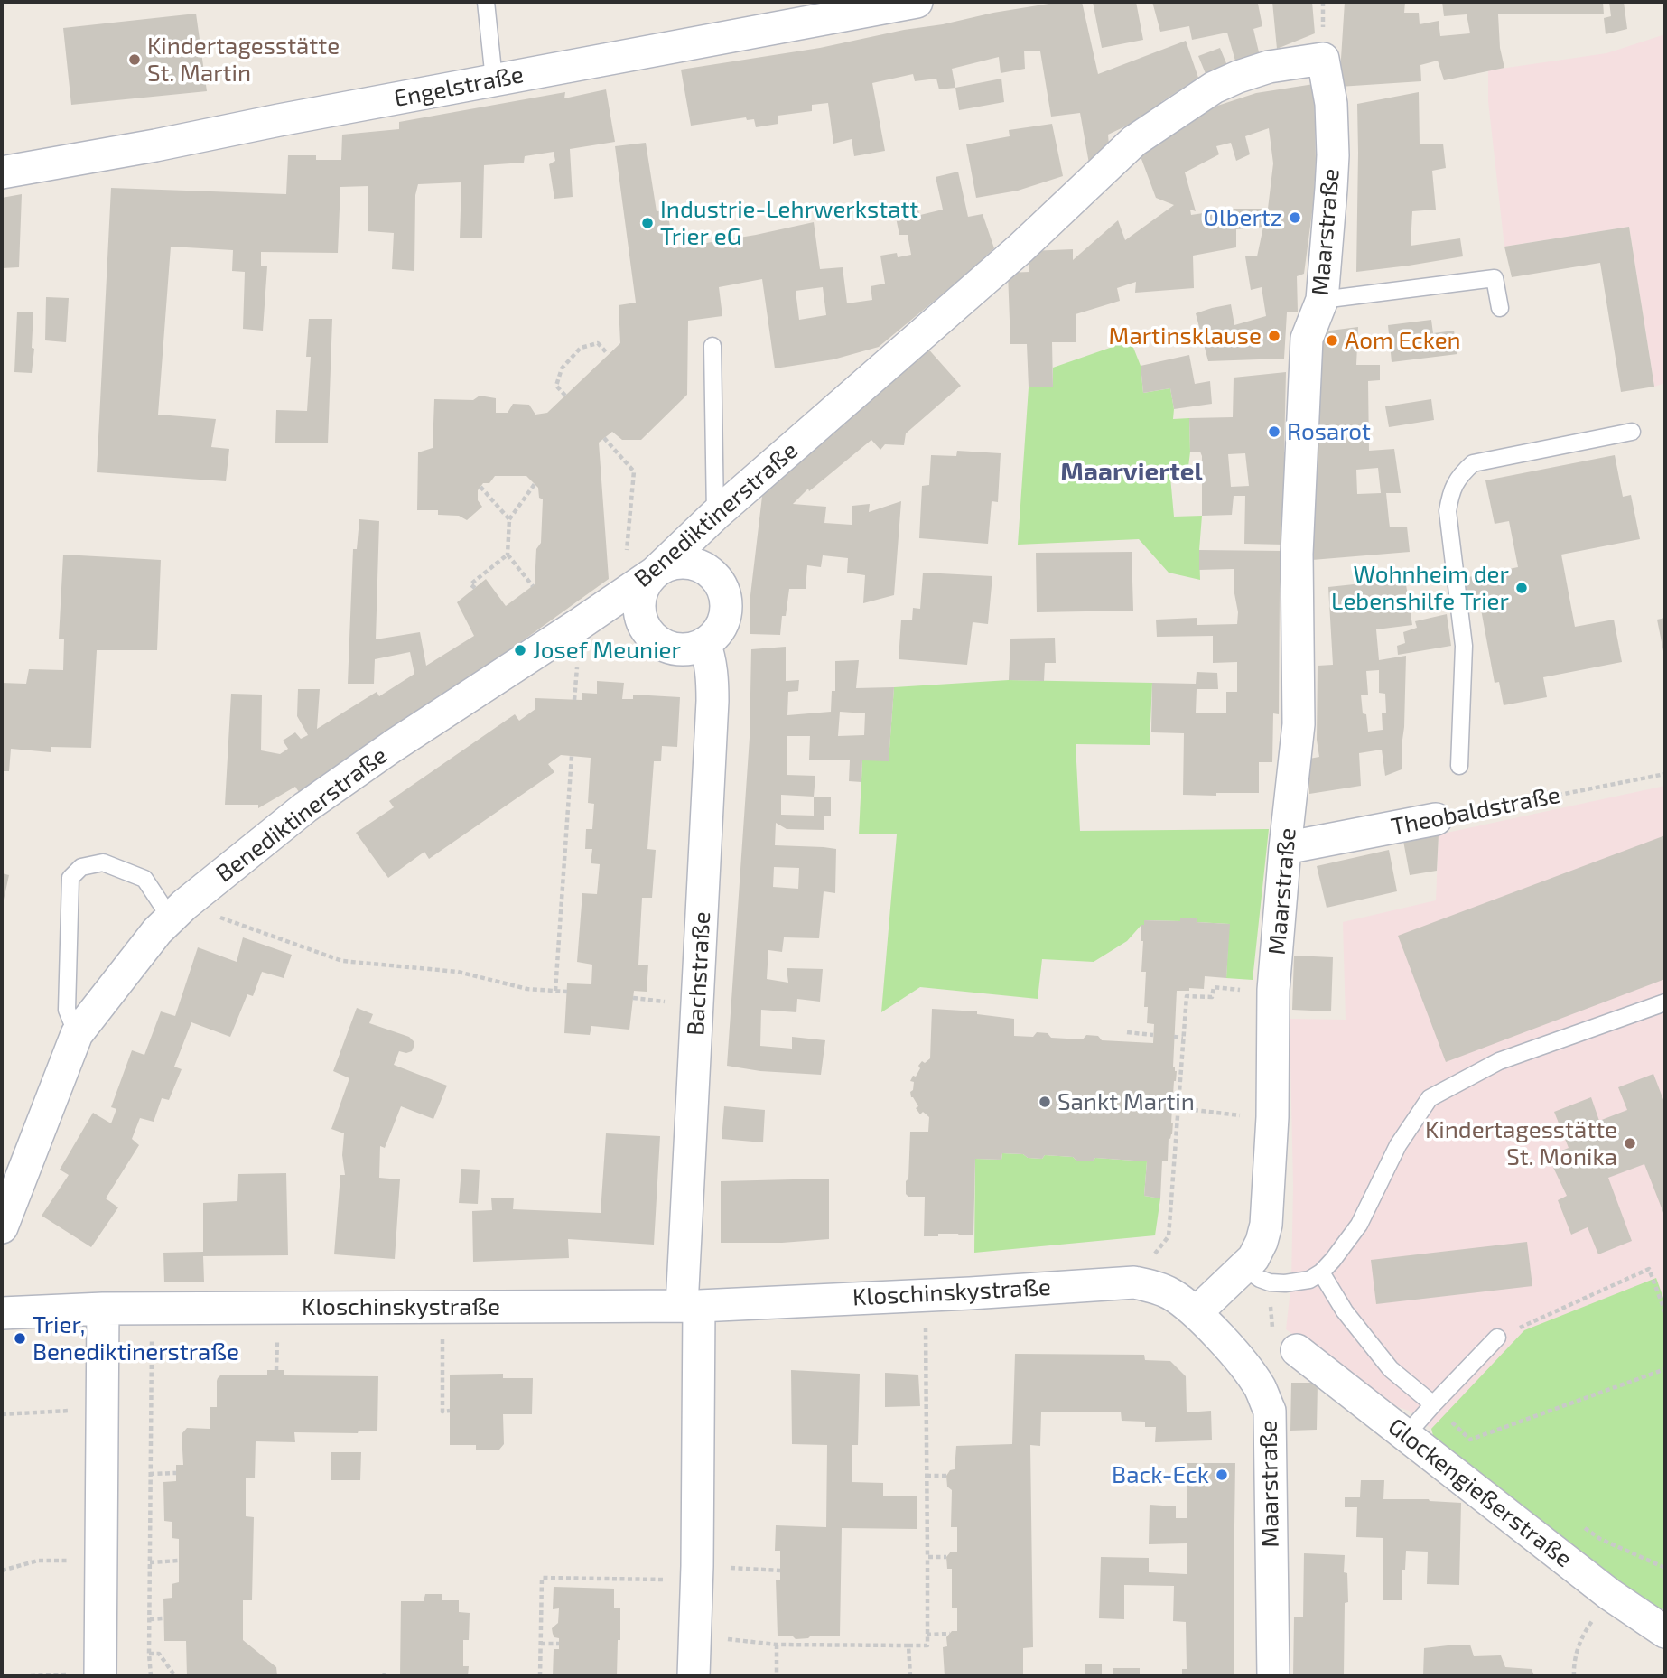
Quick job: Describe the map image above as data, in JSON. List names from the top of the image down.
{
  "streets": {
    "street": [
      "Engelstraße",
      "Maarstraße",
      "Benediktinerstraße",
      "Theobaldstraße",
      "Bachstraße",
      "Kloschinskystraße",
      "Glockengießerstraße"
    ]
  },
  "crossings": [
    ["Maarstraße", "Benediktinerstraße"],
    ["Maarstraße", "Theobaldstraße"],
    ["Maarstraße", "Kloschinskystraße"],
    ["Benediktinerstraße", "Bachstraße"],
    ["Bachstraße", "Kloschinskystraße"]
  ],
  "districts": ["Maarviertel"],
  "places": [
    "Kindertagesstätte St. Martin",
    "Olbertz",
    "Industrie-Lehrwerkstatt Trier eG",
    "Martinsklause",
    "Aom Ecken",
    "Rosarot",
    "Wohnheim der Lebenshilfe Trier",
    "Josef Meunier",
    "Sankt Martin",
    "Kindertagesstätte St. Monika",
    "Trier, Benediktinerstraße",
    "Back-Eck"
  ]
}
